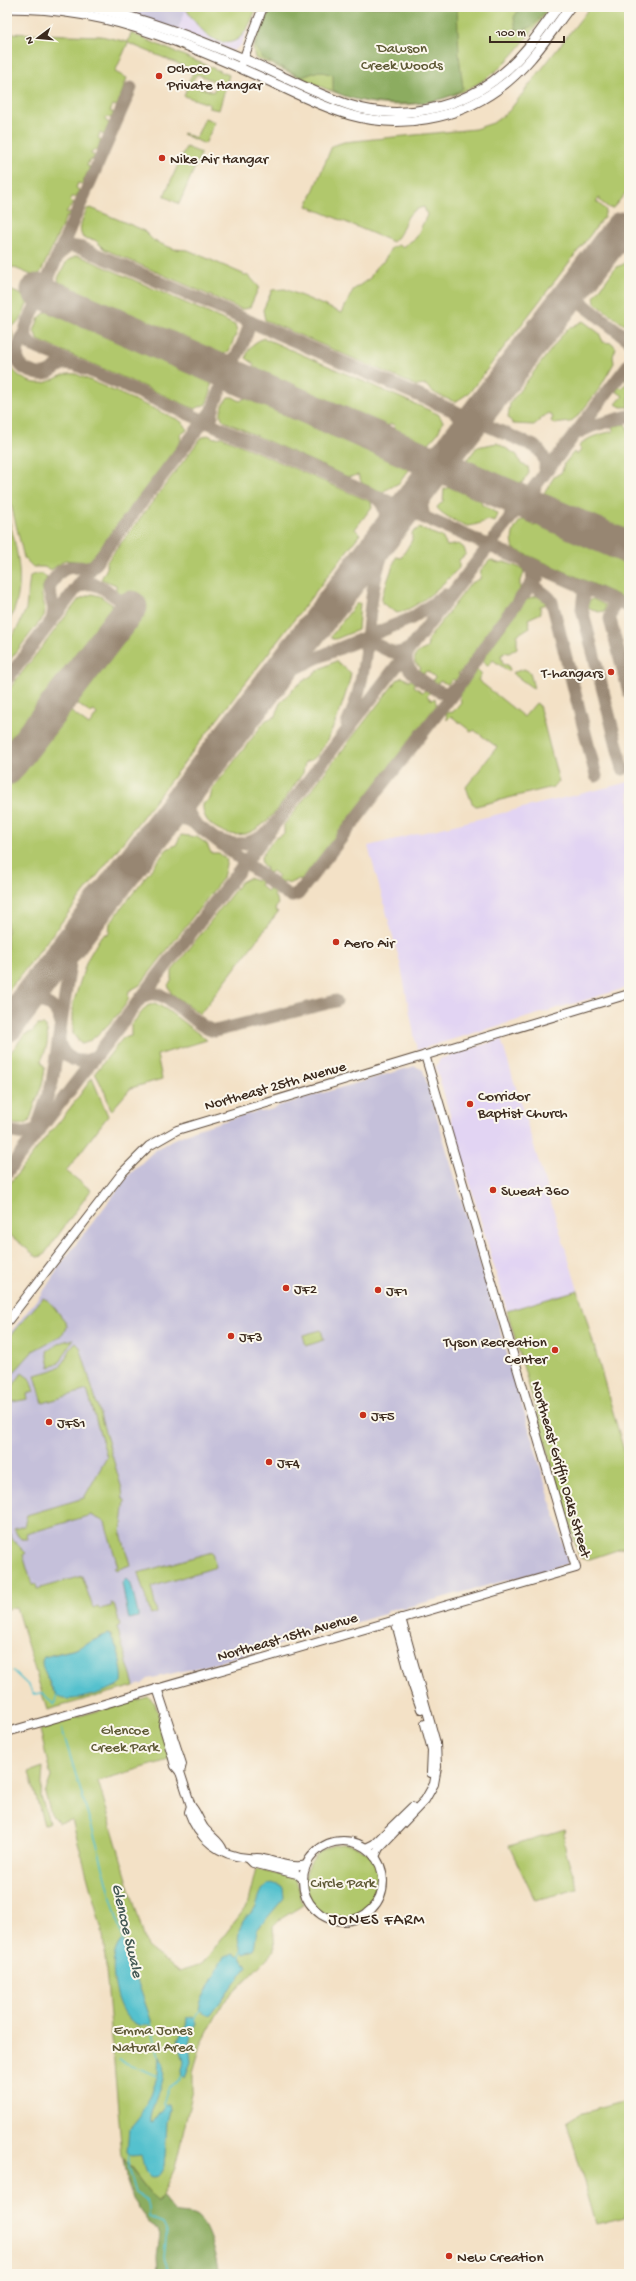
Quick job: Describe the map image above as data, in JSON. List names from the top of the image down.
{
  "streets": {
    "street": ["Northeast 25th Avenue", "Northeast Griffin Oaks Street", "Northeast 15th Avenue"]
  },
  "crossings": [
    ["Northeast 25th Avenue", "Northeast Griffin Oaks Street"],
    ["Northeast Griffin Oaks Street", "Northeast 15th Avenue"]
  ],
  "districts": ["JONES FARM"],
  "water": ["Glencoe Swale"],
  "parks": [
    "Dawson Creek Woods",
    "Glencoe Creek Park",
    "Circle Park",
    "Emma Jones Natural Area"
  ],
  "places": [
    "Ochoco Private Hangar",
    "Nike Air Hangar",
    "T-hangars",
    "Aero Air",
    "Corridor Baptist Church",
    "Sweat 360",
    "JF2",
    "JF1",
    "JF3",
    "Tyson Recreation Center",
    "JF5",
    "JFS1",
    "JF4",
    "New Creation"
  ],
  "scale_bar": "100 m",
  "north": "left"
}
